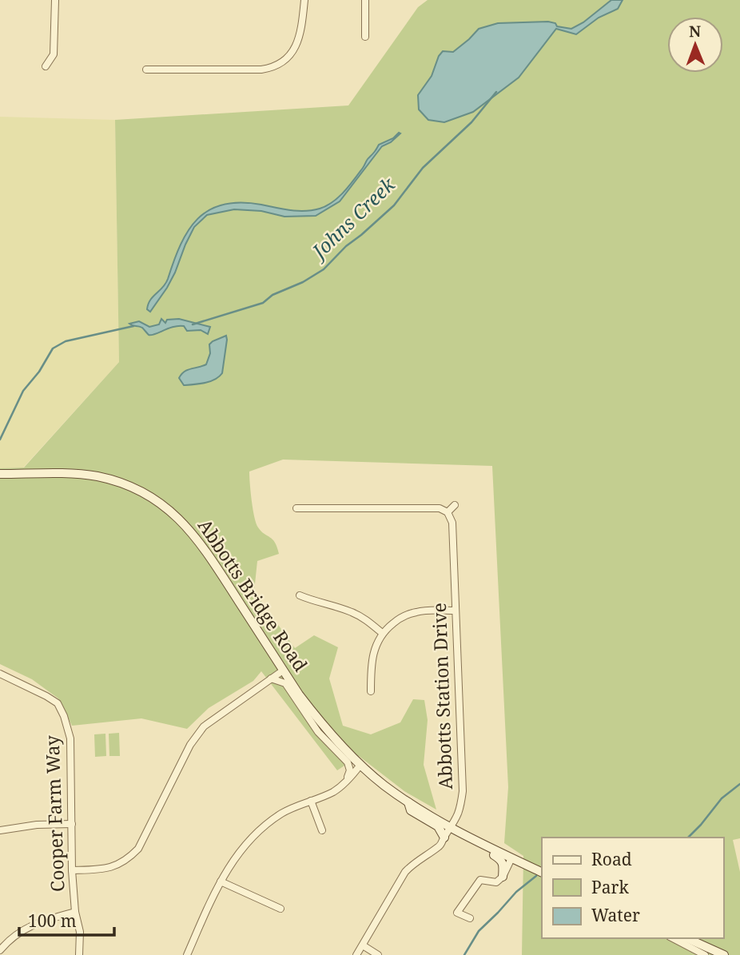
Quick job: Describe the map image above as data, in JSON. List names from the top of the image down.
{
  "streets": {
    "main road": ["Abbotts Bridge Road"],
    "street": ["Abbotts Station Drive", "Cooper Farm Way"]
  },
  "crossings": [
    ["Abbotts Bridge Road", "Abbotts Station Drive"]
  ],
  "water": ["Johns Creek"],
  "legend": ["Road", "Park", "Water"],
  "scale_bar": "100 m",
  "north": "top"
}
